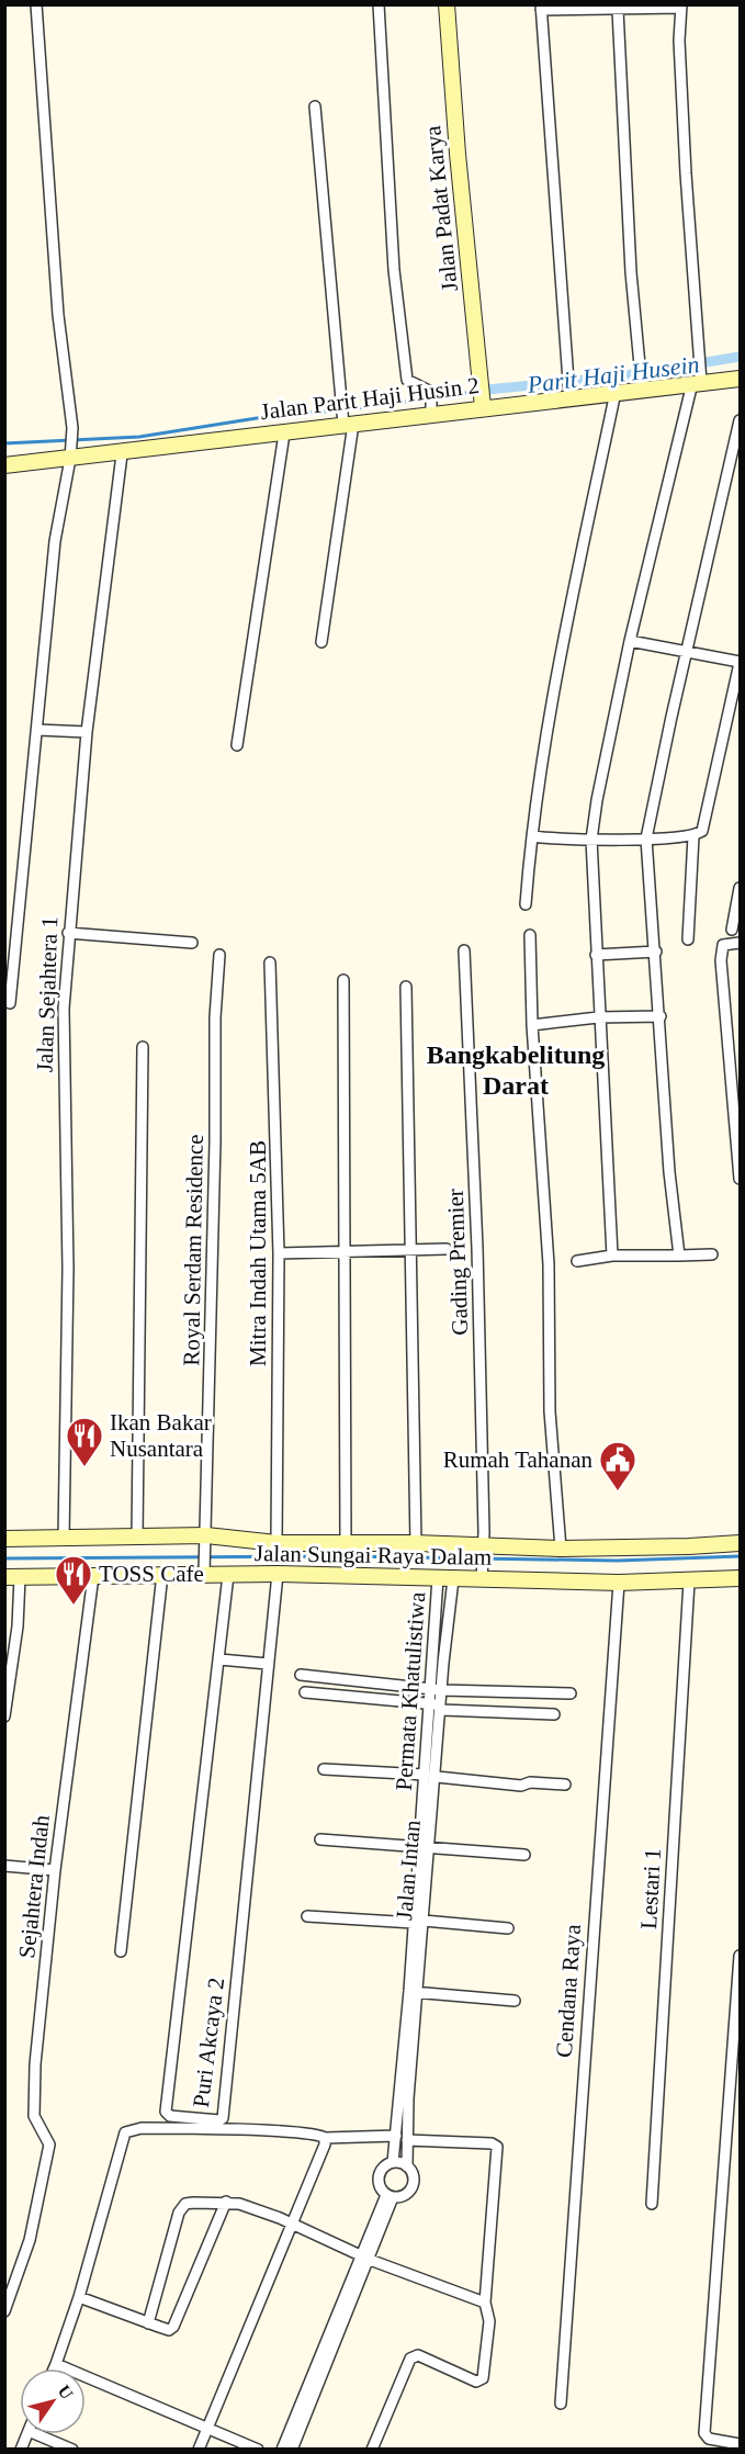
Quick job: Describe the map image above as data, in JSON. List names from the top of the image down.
{
  "streets": {
    "street": [
      "Jalan Padat Karya",
      "Jalan Parit Haji Husin 2",
      "Jalan Sejahtera 1",
      "Royal Serdam Residence",
      "Mitra Indah Utama 5AB",
      "Gading Premier",
      "Jalan Sungai Raya Dalam",
      "Permata Khatulistiwa",
      "Jalan Intan",
      "Sejahtera Indah",
      "Lestari 1",
      "Cendana Raya",
      "Puri Akcaya 2"
    ]
  },
  "crossings": [
    ["Jalan Padat Karya", "Jalan Parit Haji Husin 2"],
    ["Jalan Parit Haji Husin 2", "Jalan Sejahtera 1"],
    ["Royal Serdam Residence", "Jalan Sungai Raya Dalam"],
    ["Gading Premier", "Jalan Sungai Raya Dalam"],
    ["Jalan Sungai Raya Dalam", "Sejahtera Indah"],
    ["Jalan Sungai Raya Dalam", "Lestari 1"],
    ["Jalan Sungai Raya Dalam", "Cendana Raya"],
    ["Jalan Sungai Raya Dalam", "Puri Akcaya 2"],
    ["Permata Khatulistiwa", "Jalan Intan"]
  ],
  "districts": ["Bangkabelitung Darat"],
  "water": ["Parit Haji Husein"],
  "places": {
    "restaurant": ["Ikan Bakar Nusantara", "TOSS Cafe"],
    "public building": ["Rumah Tahanan"]
  },
  "north": "top right"
}
